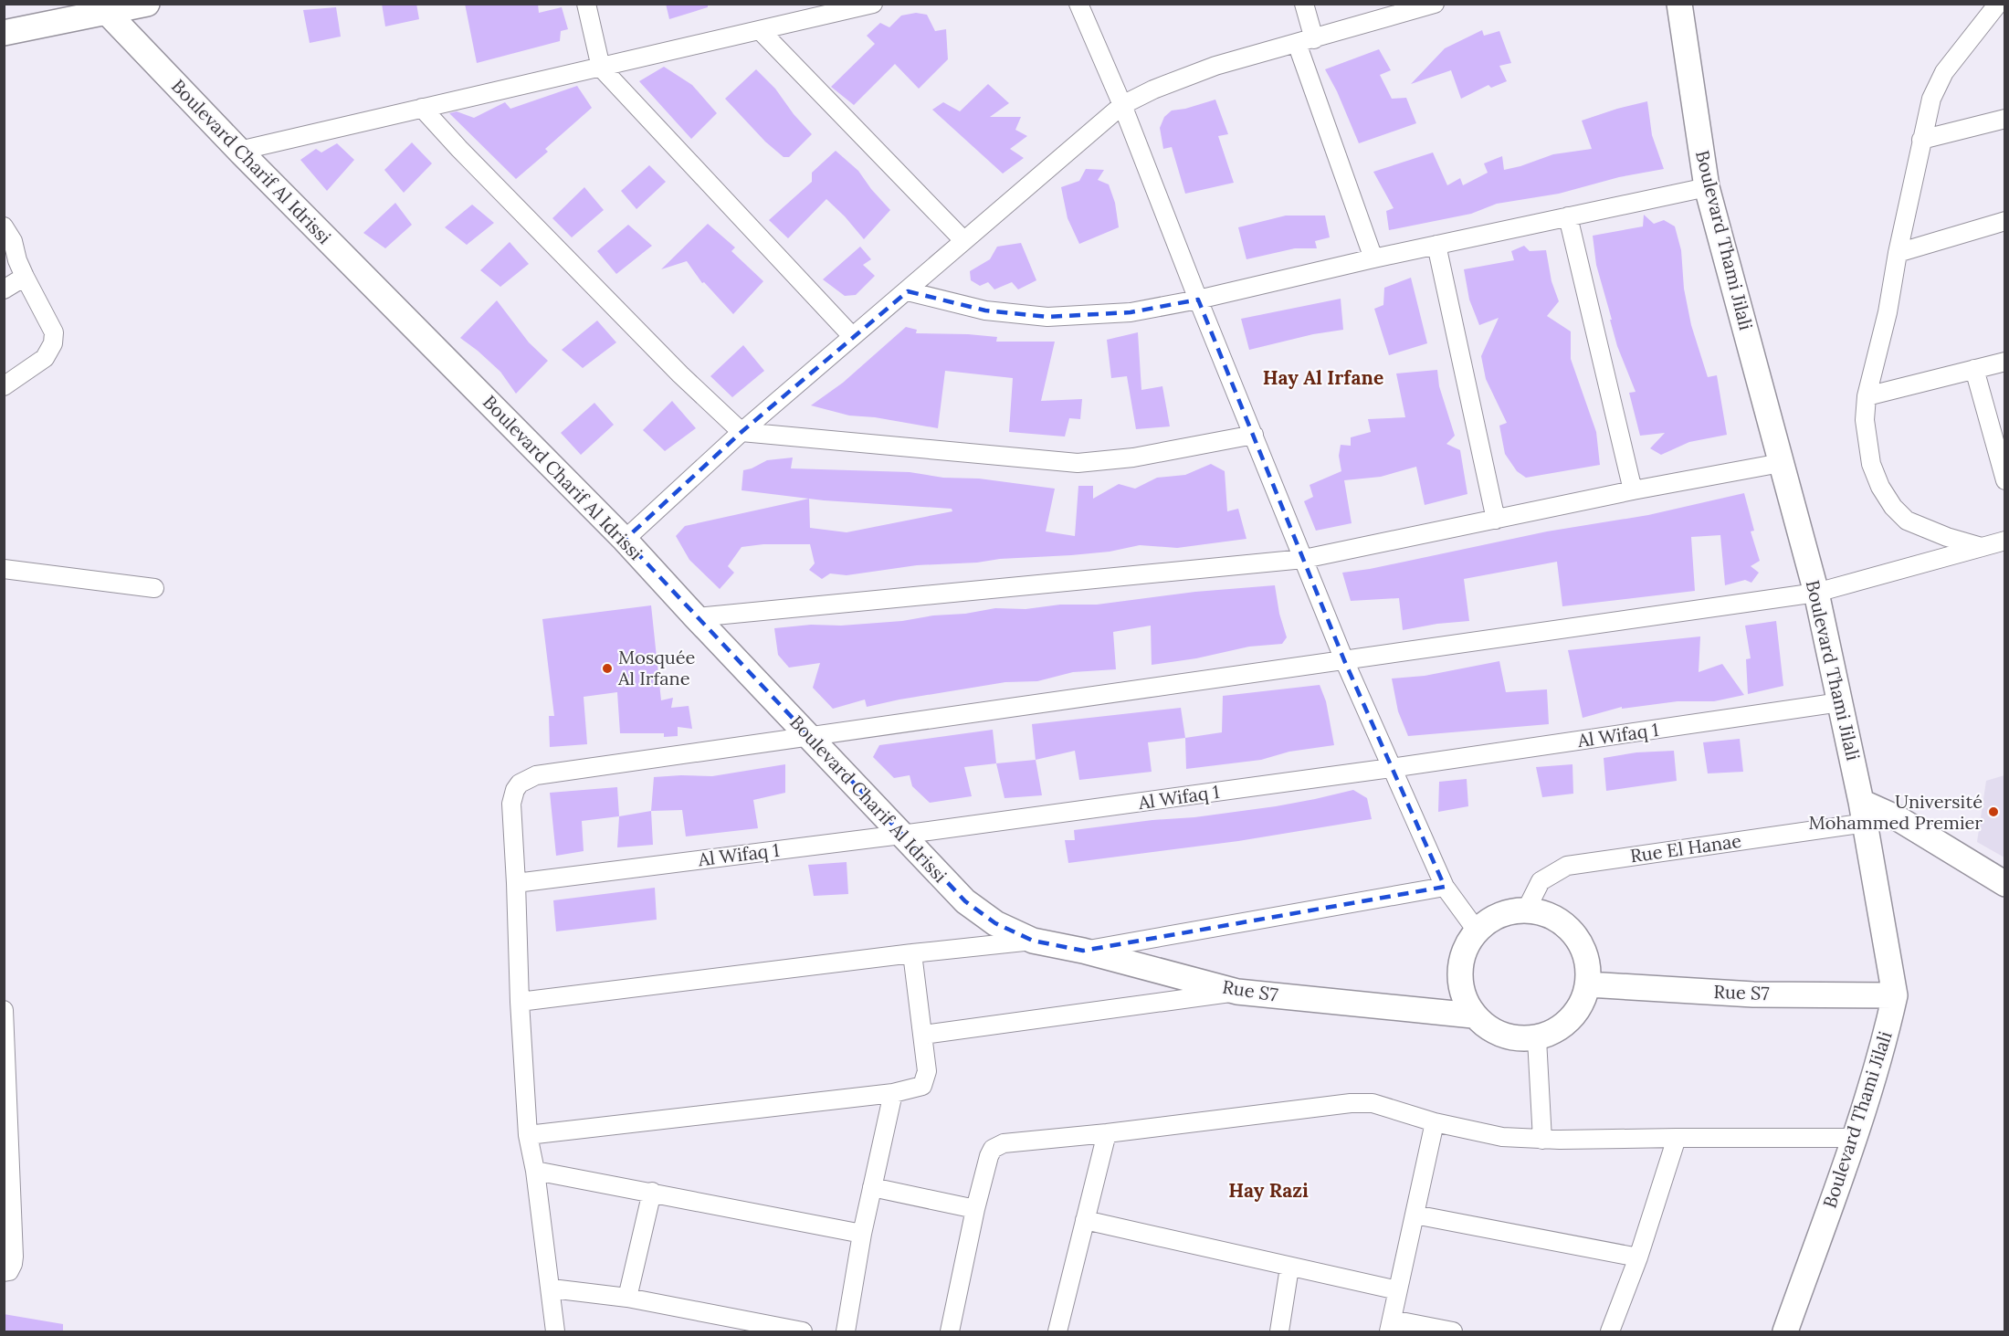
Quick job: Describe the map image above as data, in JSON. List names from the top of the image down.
{
  "streets": {
    "street": [
      "Boulevard Charif Al Idrissi",
      "Boulevard Thami Jilali",
      "Al Wifaq 1",
      "Rue El Hanae",
      "Rue S7"
    ]
  },
  "crossings": [
    ["Boulevard Charif Al Idrissi", "Al Wifaq 1"],
    ["Boulevard Charif Al Idrissi", "Rue S7"],
    ["Boulevard Thami Jilali", "Al Wifaq 1"],
    ["Boulevard Thami Jilali", "Rue El Hanae"],
    ["Boulevard Thami Jilali", "Rue S7"],
    ["Rue El Hanae", "Rue S7"]
  ],
  "districts": ["Hay Al Irfane", "Hay Razi"],
  "places": ["Mosquée Al Irfane", "Université Mohammed Premier"]
}
